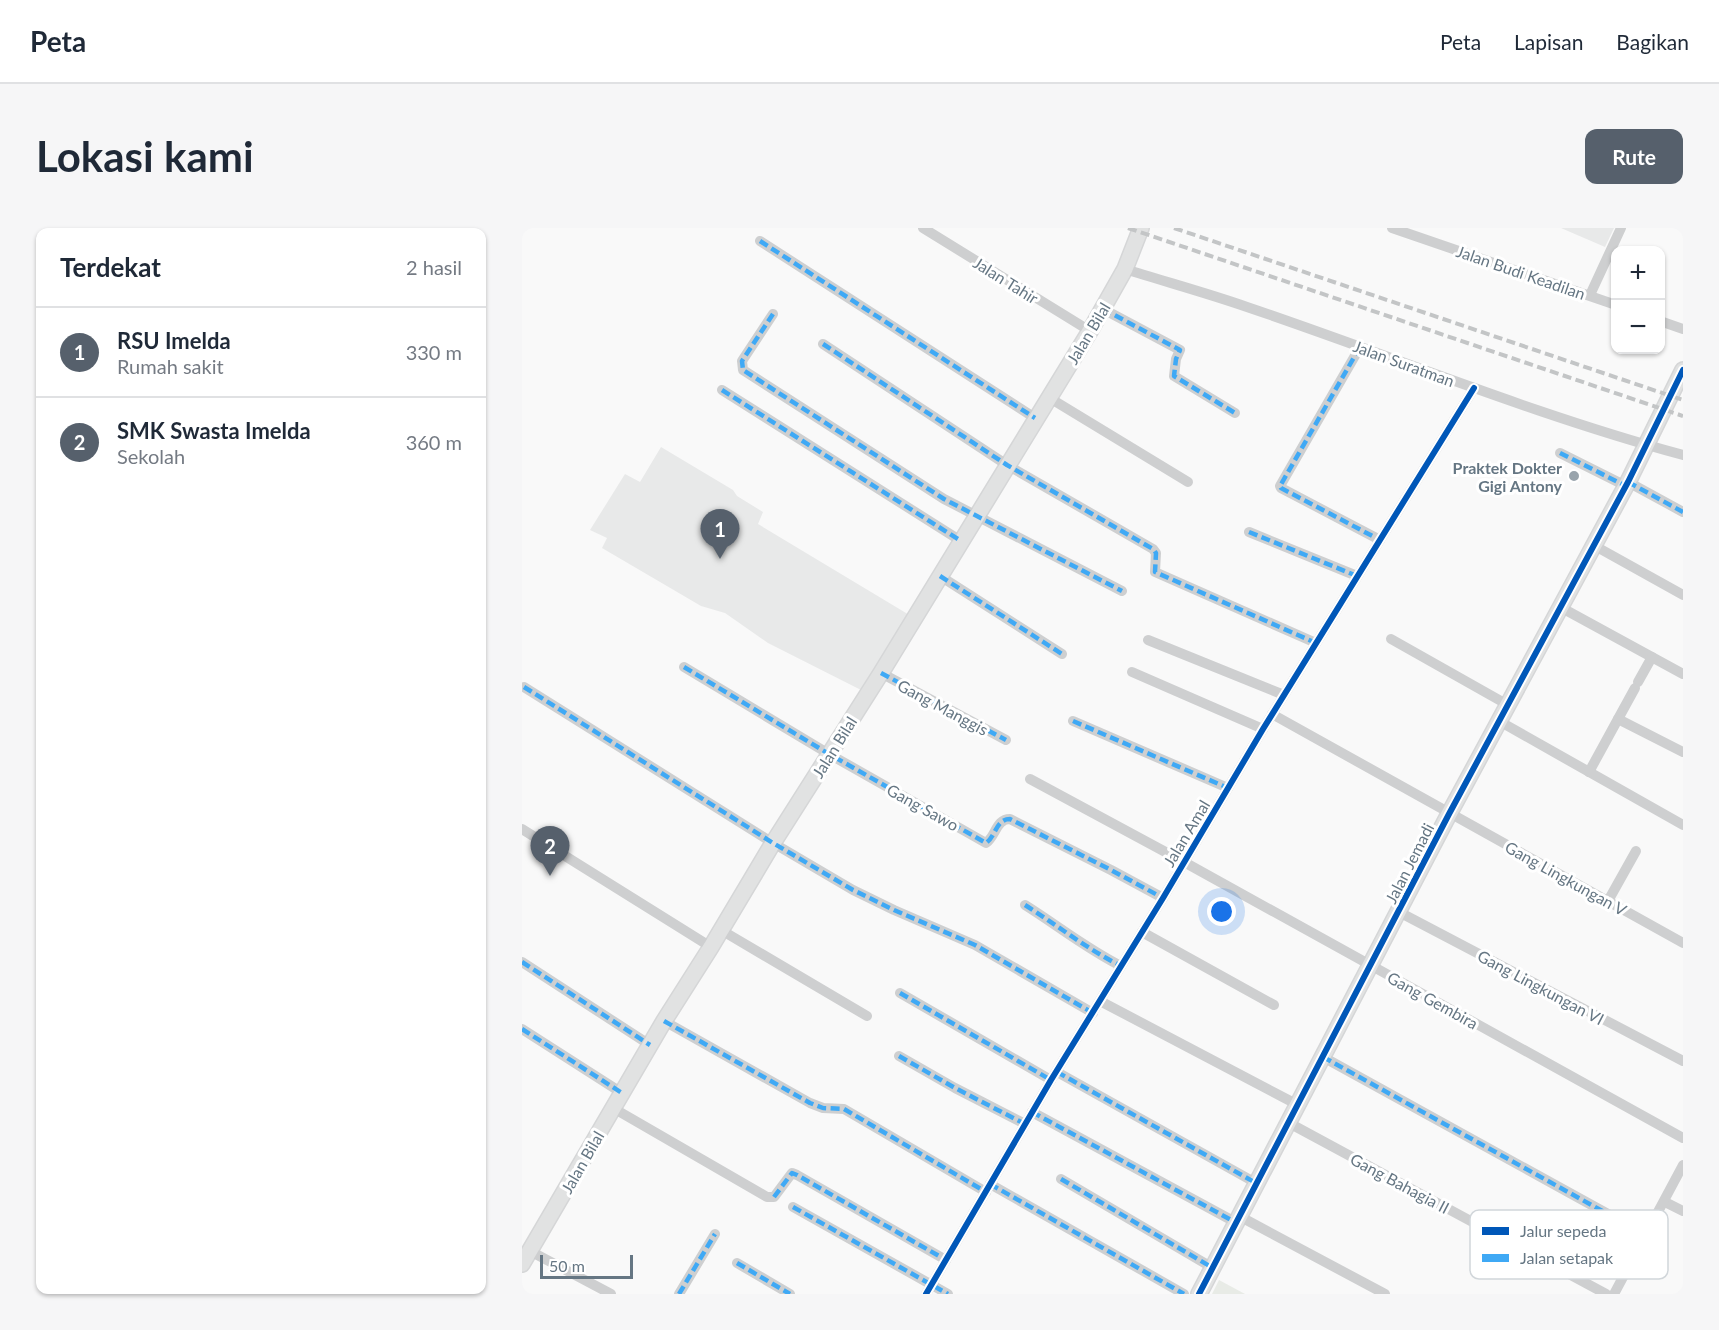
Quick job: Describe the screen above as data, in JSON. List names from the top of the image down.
{
  "streets": {
    "main road": ["Jalan Bilal", "Jalan Jemadi"],
    "street": [
      "Jalan Budi Keadilan",
      "Jalan Tahir",
      "Jalan Suratman",
      "Gang Manggis",
      "Gang Sawo",
      "Jalan Amal",
      "Gang Lingkungan V",
      "Gang Lingkungan VI",
      "Gang Gembira",
      "Gang Bahagia II"
    ]
  },
  "crossings": [
    ["Jalan Tahir", "Jalan Bilal"],
    ["Jalan Bilal", "Jalan Suratman"],
    ["Jalan Bilal", "Gang Manggis"],
    ["Jalan Bilal", "Gang Sawo"],
    ["Jalan Suratman", "Jalan Amal"],
    ["Jalan Suratman", "Jalan Jemadi"],
    ["Gang Sawo", "Jalan Amal"],
    ["Jalan Amal", "Gang Lingkungan V"],
    ["Jalan Amal", "Gang Gembira"],
    ["Jalan Jemadi", "Gang Lingkungan V"],
    ["Jalan Jemadi", "Gang Lingkungan VI"],
    ["Jalan Jemadi", "Gang Gembira"],
    ["Jalan Jemadi", "Gang Bahagia II"]
  ],
  "places": ["Praktek Dokter Gigi Antony"],
  "legend": ["Jalur sepeda", "Jalan setapak"],
  "scale_bar": "50 m",
  "page": {
    "header": "Peta",
    "nav": ["Peta", "Lapisan", "Bagikan"],
    "buttons": "Rute",
    "title": "Lokasi kami",
    "heading": ["Terdekat", "2 hasil"],
    "map_buttons": ["+", "−"],
    "list": [
      {
        "mark": "1",
        "name": "RSU Imelda",
        "note": "Rumah sakit",
        "value": "330 m"
      },
      {
        "mark": "2",
        "name": "SMK Swasta Imelda",
        "note": "Sekolah",
        "value": "360 m"
      }
    ],
    "pins": ["1", "2"],
    "scale": "50 m"
  }
}
